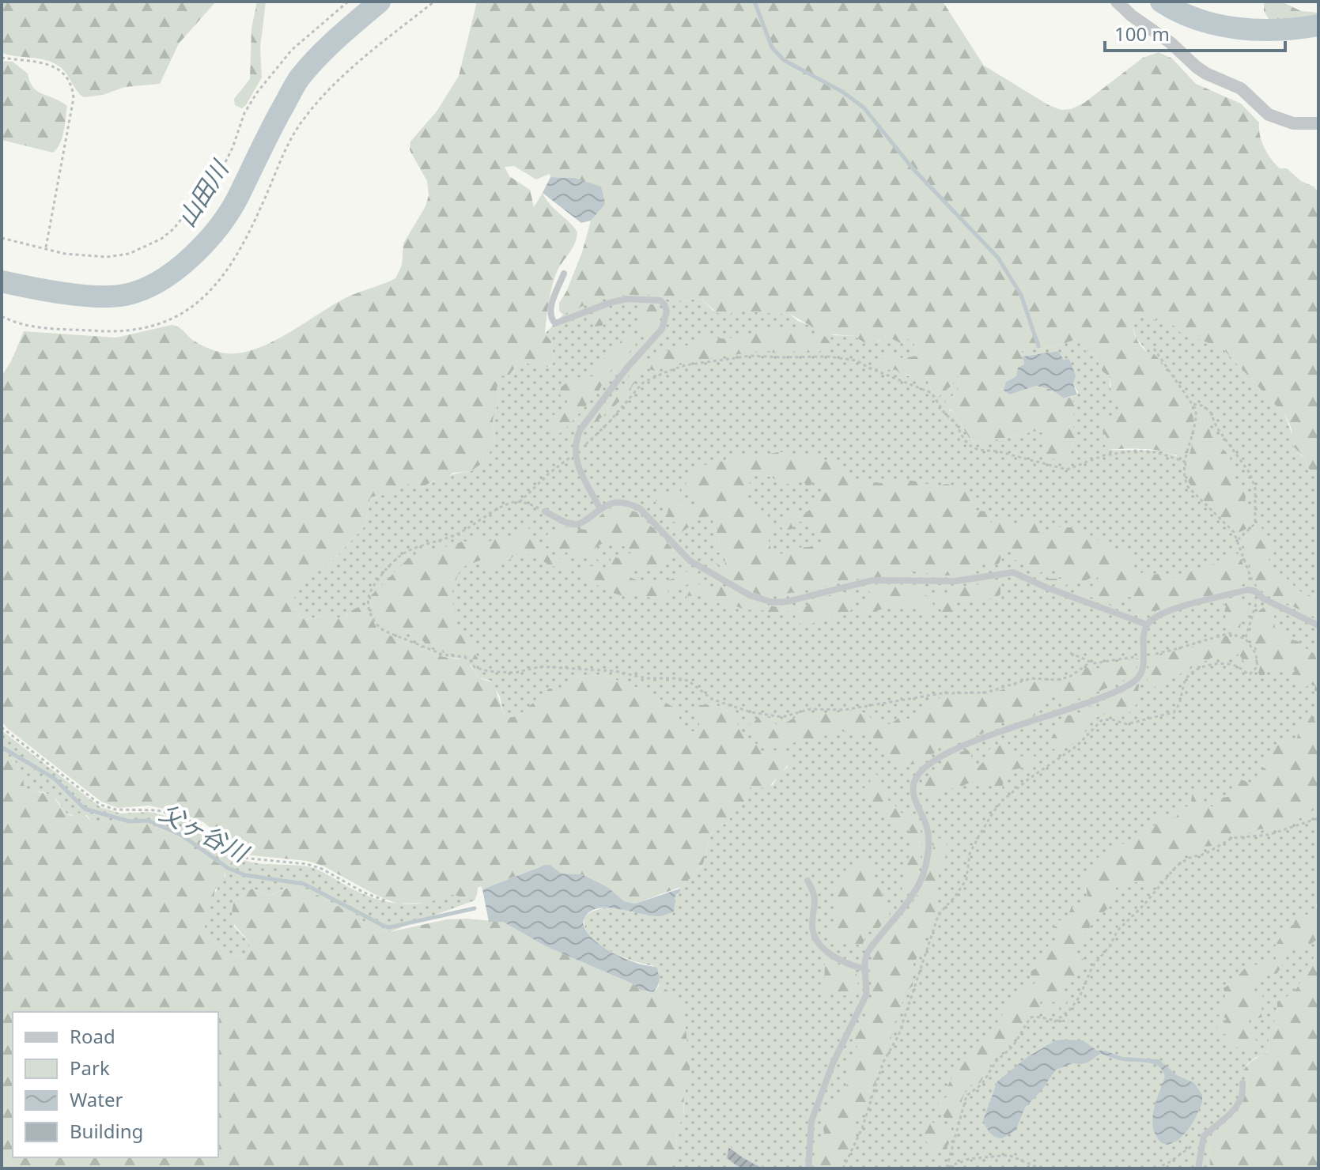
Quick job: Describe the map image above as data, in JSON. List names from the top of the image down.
{
  "water": ["山田川", "父ヶ谷川"],
  "legend": [
    "Road",
    "Park",
    "Water",
    "Building"
  ],
  "scale_bar": "100 m"
}
